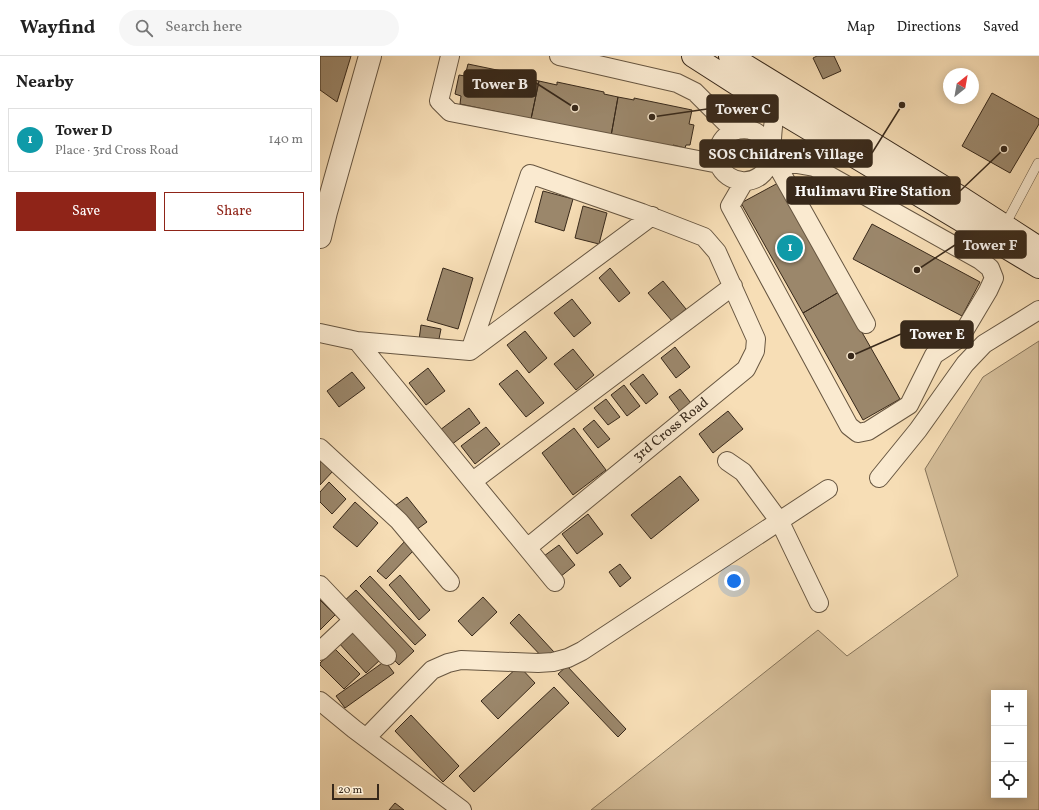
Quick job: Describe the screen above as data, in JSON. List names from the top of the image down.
{
  "streets": {
    "street": ["3rd Cross Road"]
  },
  "places": [
    "SOS Children's Village",
    "Tower B",
    "Tower C",
    "Hulimavu Fire Station",
    "Tower F",
    "Tower E"
  ],
  "scale_bar": "20 m",
  "north": "top right",
  "page": {
    "header": "Wayfind",
    "search": "Search here",
    "nav": ["Map", "Directions", "Saved"],
    "heading": "Nearby",
    "list": [
      {
        "mark": "1",
        "name": "Tower D",
        "note": "Place · 3rd Cross Road",
        "value": "140 m"
      }
    ],
    "buttons": ["Save", "Share"],
    "pins": "1",
    "map_buttons": ["+", "−"],
    "scale": "20 m"
  }
}
